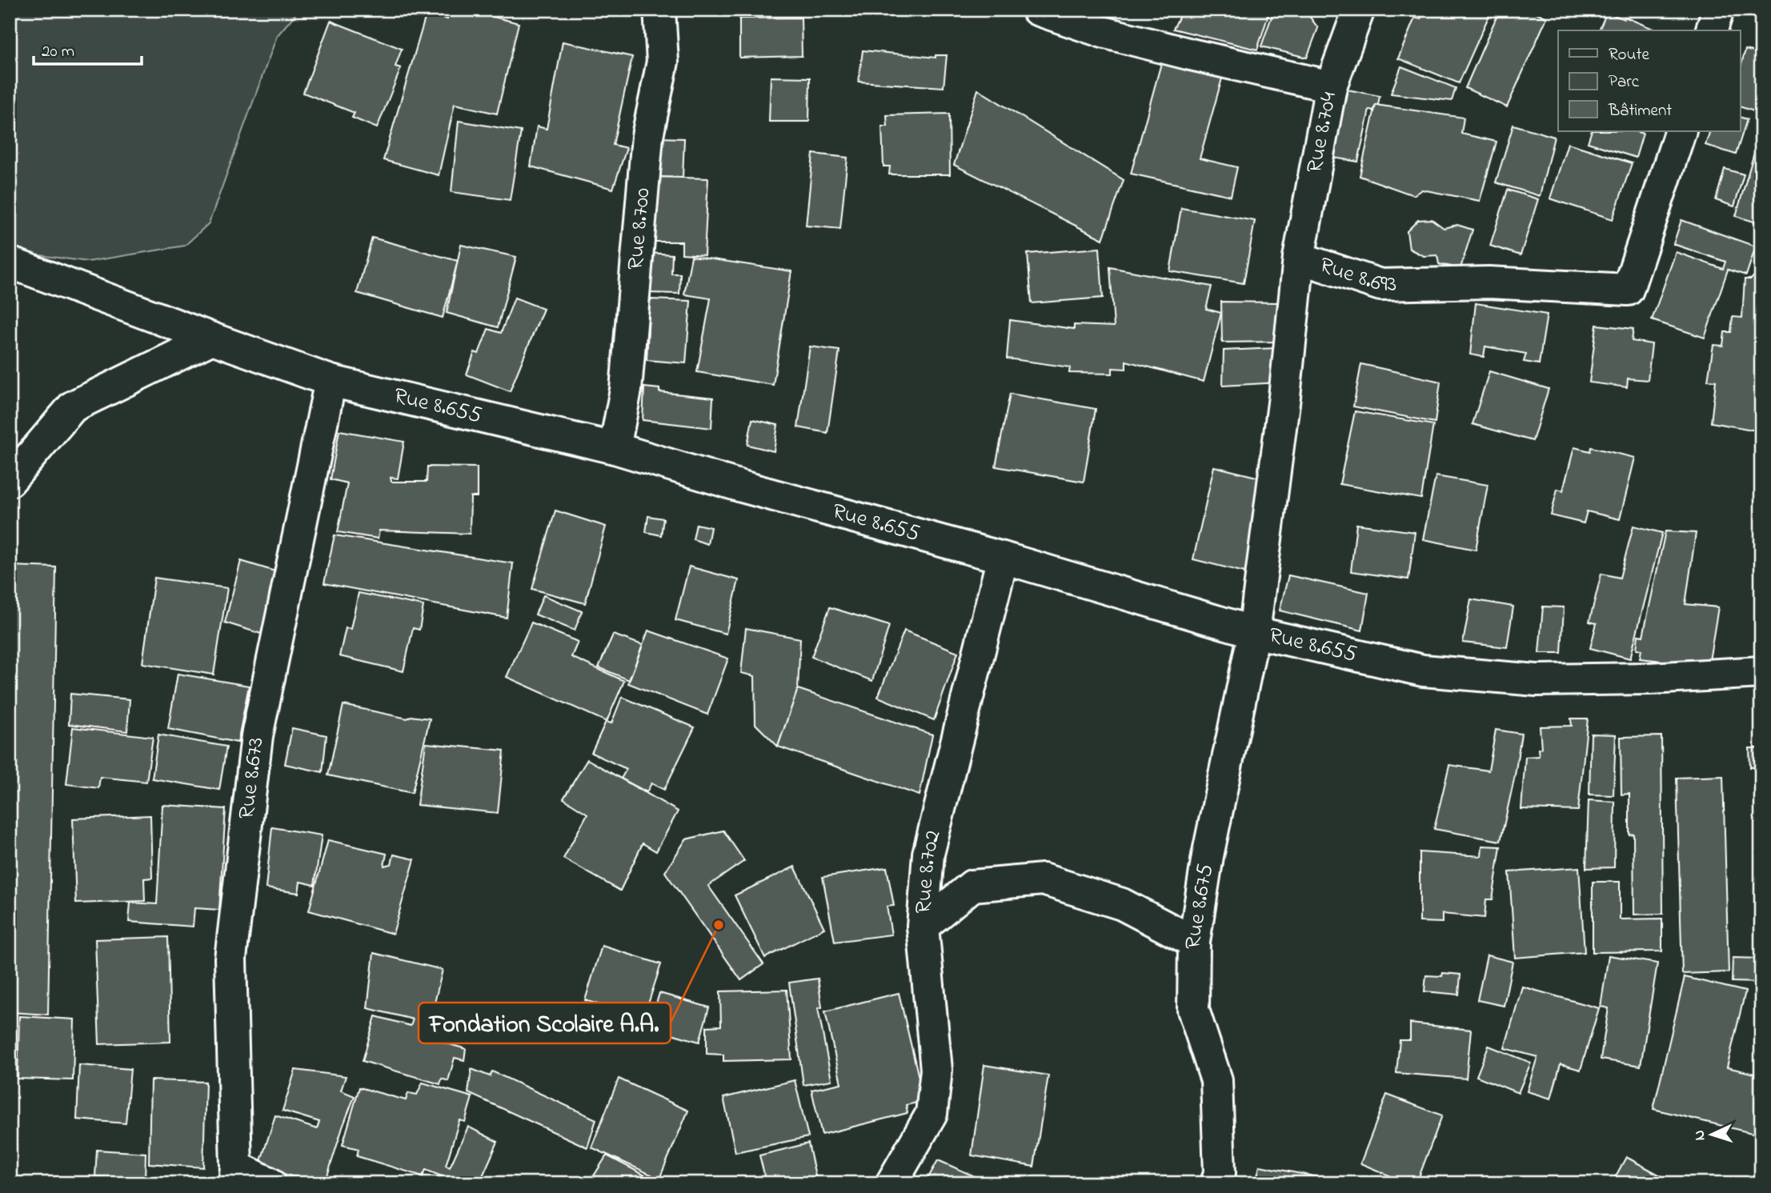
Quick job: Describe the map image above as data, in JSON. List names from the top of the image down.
{
  "streets": {
    "street": [
      "Rue 8.704",
      "Rue 8.700",
      "Rue 8.693",
      "Rue 8.655",
      "Rue 8.673",
      "Rue 8.702",
      "Rue 8.675"
    ]
  },
  "crossings": [
    ["Rue 8.704", "Rue 8.693"],
    ["Rue 8.700", "Rue 8.655"],
    ["Rue 8.693", "Rue 8.655"],
    ["Rue 8.693", "Rue 8.675"],
    ["Rue 8.655", "Rue 8.673"],
    ["Rue 8.655", "Rue 8.702"],
    ["Rue 8.655", "Rue 8.675"]
  ],
  "places": ["Fondation Scolaire A.A."],
  "legend": ["Route", "Parc", "Bâtiment"],
  "scale_bar": "20 m",
  "north": "left"
}
